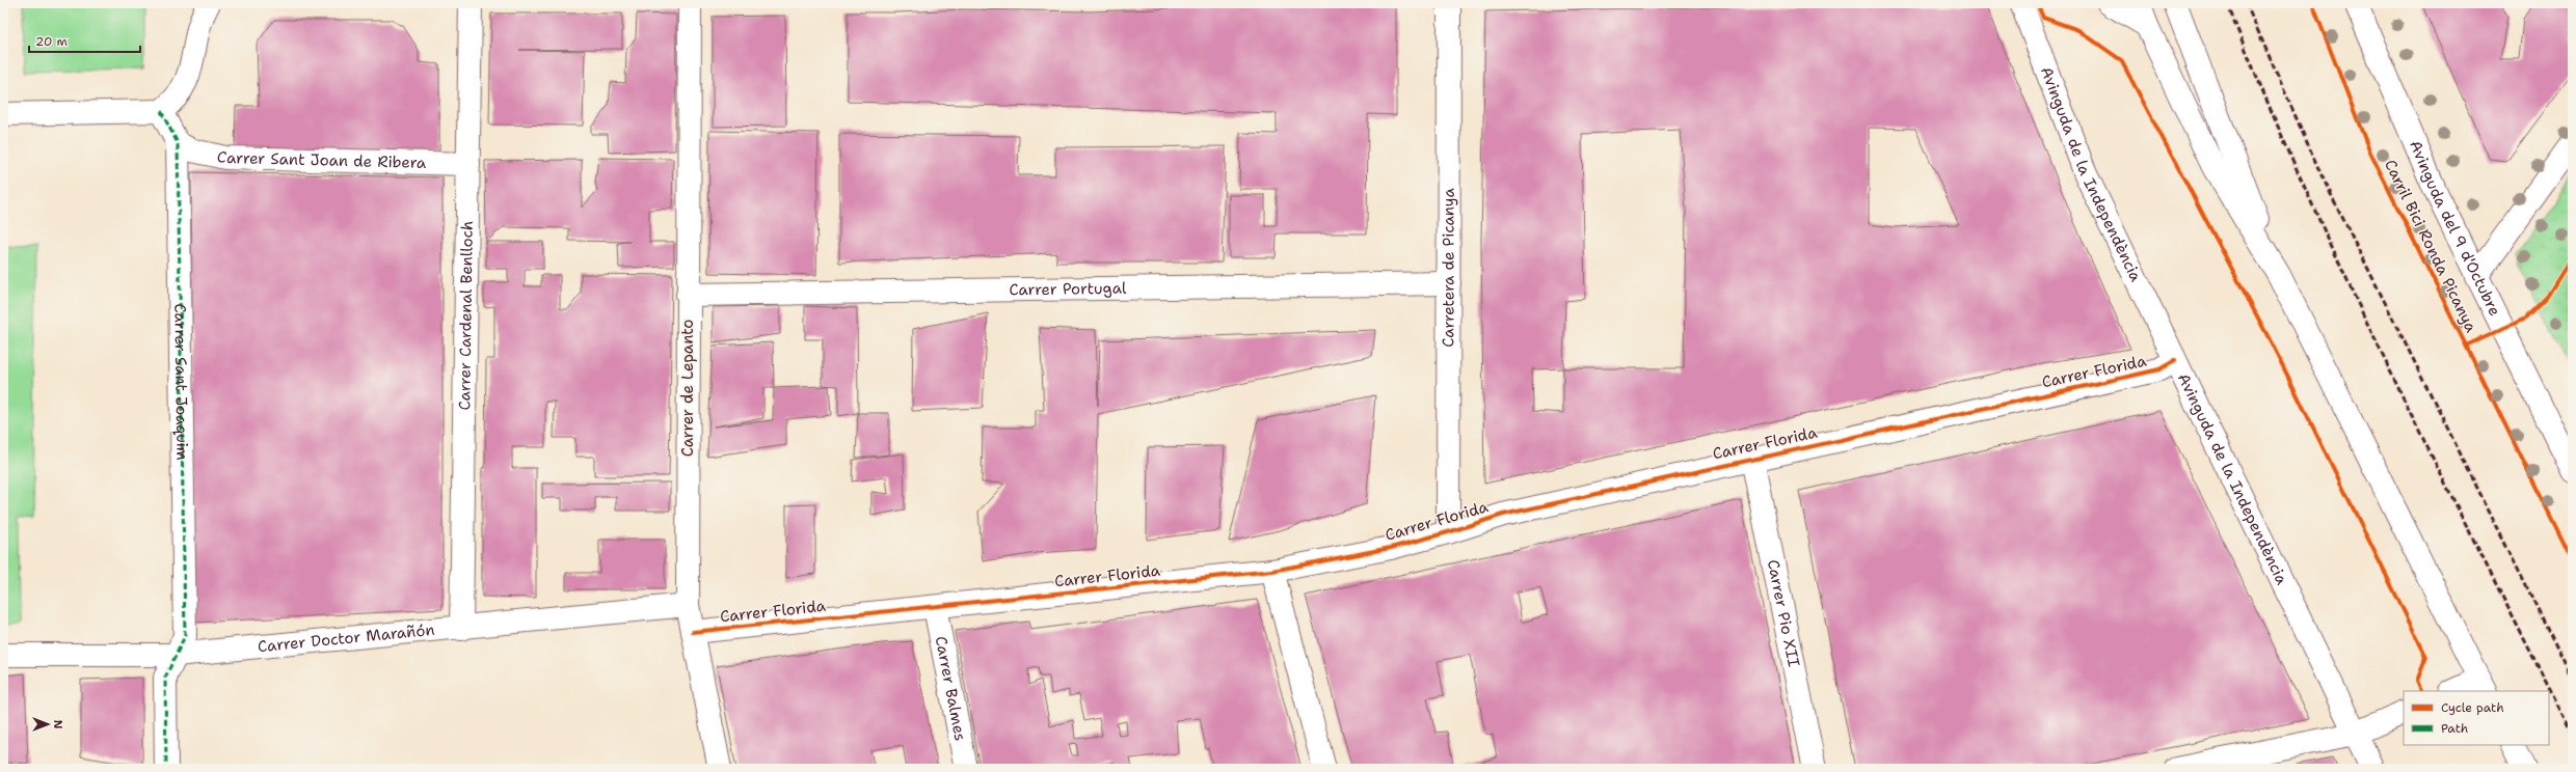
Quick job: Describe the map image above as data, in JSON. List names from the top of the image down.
{
  "streets": {
    "street": [
      "Carrer Sant Joan de Ribera",
      "Avinguda de la Independència",
      "Avinguda del 9 d'Octubre",
      "Carretera de Picanya",
      "Carrer Portugal",
      "Carrer Cardenal Benlloch",
      "Carrer Florida",
      "Carrer Sant Joaquim",
      "Carrer de Lepanto",
      "Carrer Pio XII",
      "Carrer Doctor Marañón",
      "Carrer Balmes"
    ],
    "cycle path": ["Carril Bici Ronda Picanya"]
  },
  "crossings": [
    ["Carrer Sant Joan de Ribera", "Carrer Cardenal Benlloch"],
    ["Carrer Sant Joan de Ribera", "Carrer Sant Joaquim"],
    ["Avinguda de la Independència", "Carrer Florida"],
    ["Carretera de Picanya", "Carrer Portugal"],
    ["Carretera de Picanya", "Carrer Florida"],
    ["Carrer Portugal", "Carrer de Lepanto"],
    ["Carrer Cardenal Benlloch", "Carrer Doctor Marañón"],
    ["Carrer Florida", "Carrer de Lepanto"],
    ["Carrer Florida", "Carrer Pio XII"],
    ["Carrer Florida", "Carrer Balmes"],
    ["Carrer Sant Joaquim", "Carrer Doctor Marañón"],
    ["Carrer de Lepanto", "Carrer Doctor Marañón"]
  ],
  "legend": ["Cycle path", "Path"],
  "scale_bar": "20 m",
  "north": "right"
}
